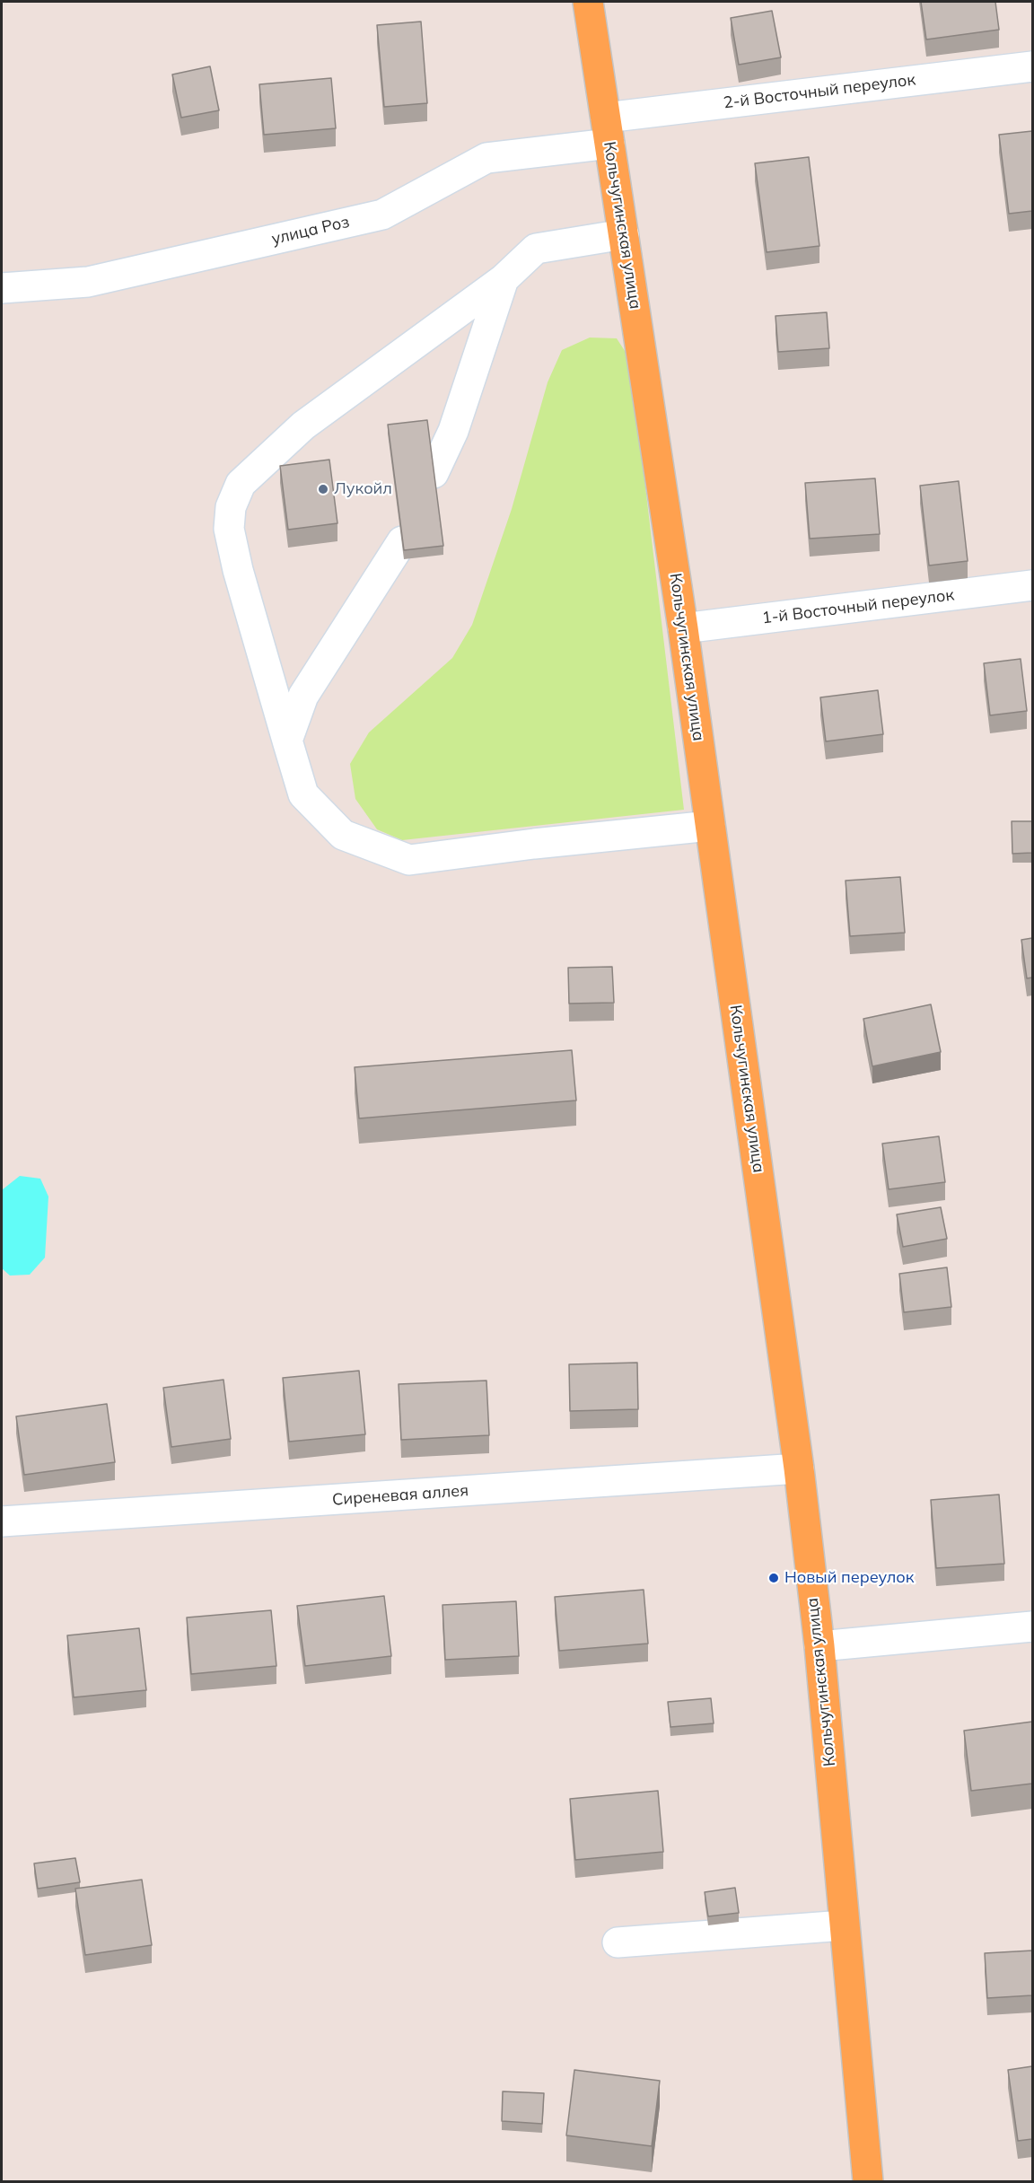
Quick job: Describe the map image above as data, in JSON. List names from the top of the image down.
{
  "streets": {
    "main road": ["Кольчугинская улица"],
    "street": [
      "2-й Восточный переулок",
      "улица Роз",
      "1-й Восточный переулок",
      "Сиреневая аллея"
    ]
  },
  "crossings": [
    ["2-й Восточный переулок", "Кольчугинская улица"],
    ["2-й Восточный переулок", "улица Роз"],
    ["Кольчугинская улица", "улица Роз"],
    ["Кольчугинская улица", "1-й Восточный переулок"],
    ["Кольчугинская улица", "Сиреневая аллея"]
  ],
  "places": ["Лукойл", "Новый переулок"]
}
